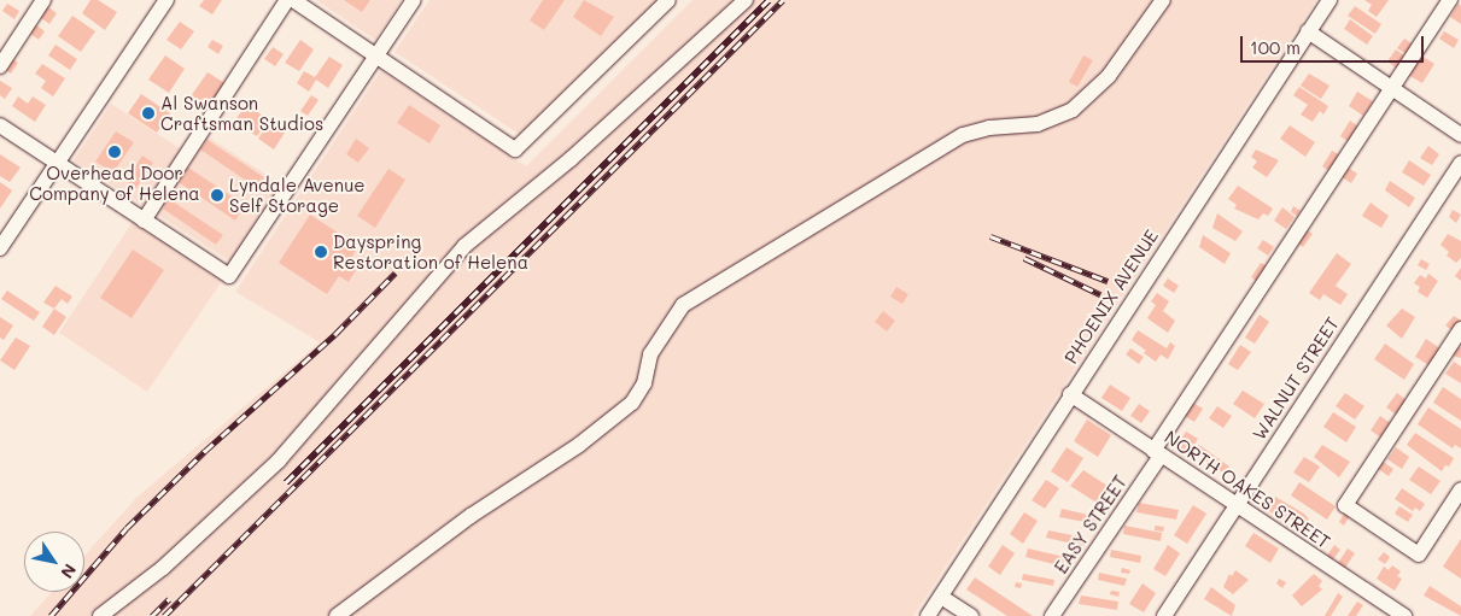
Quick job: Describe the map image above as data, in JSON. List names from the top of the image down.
{
  "streets": {
    "street": [
      "PHOENIX AVENUE",
      "WALNUT STREET",
      "NORTH OAKES STREET",
      "EASY STREET"
    ]
  },
  "crossings": [
    ["PHOENIX AVENUE", "NORTH OAKES STREET"],
    ["WALNUT STREET", "NORTH OAKES STREET"],
    ["NORTH OAKES STREET", "EASY STREET"]
  ],
  "places": [
    "Al Swanson Craftsman Studios",
    "Overhead Door Company of Helena",
    "Lyndale Avenue Self Storage",
    "Dayspring Restoration of Helena"
  ],
  "scale_bar": "100 m",
  "north": "bottom right"
}
